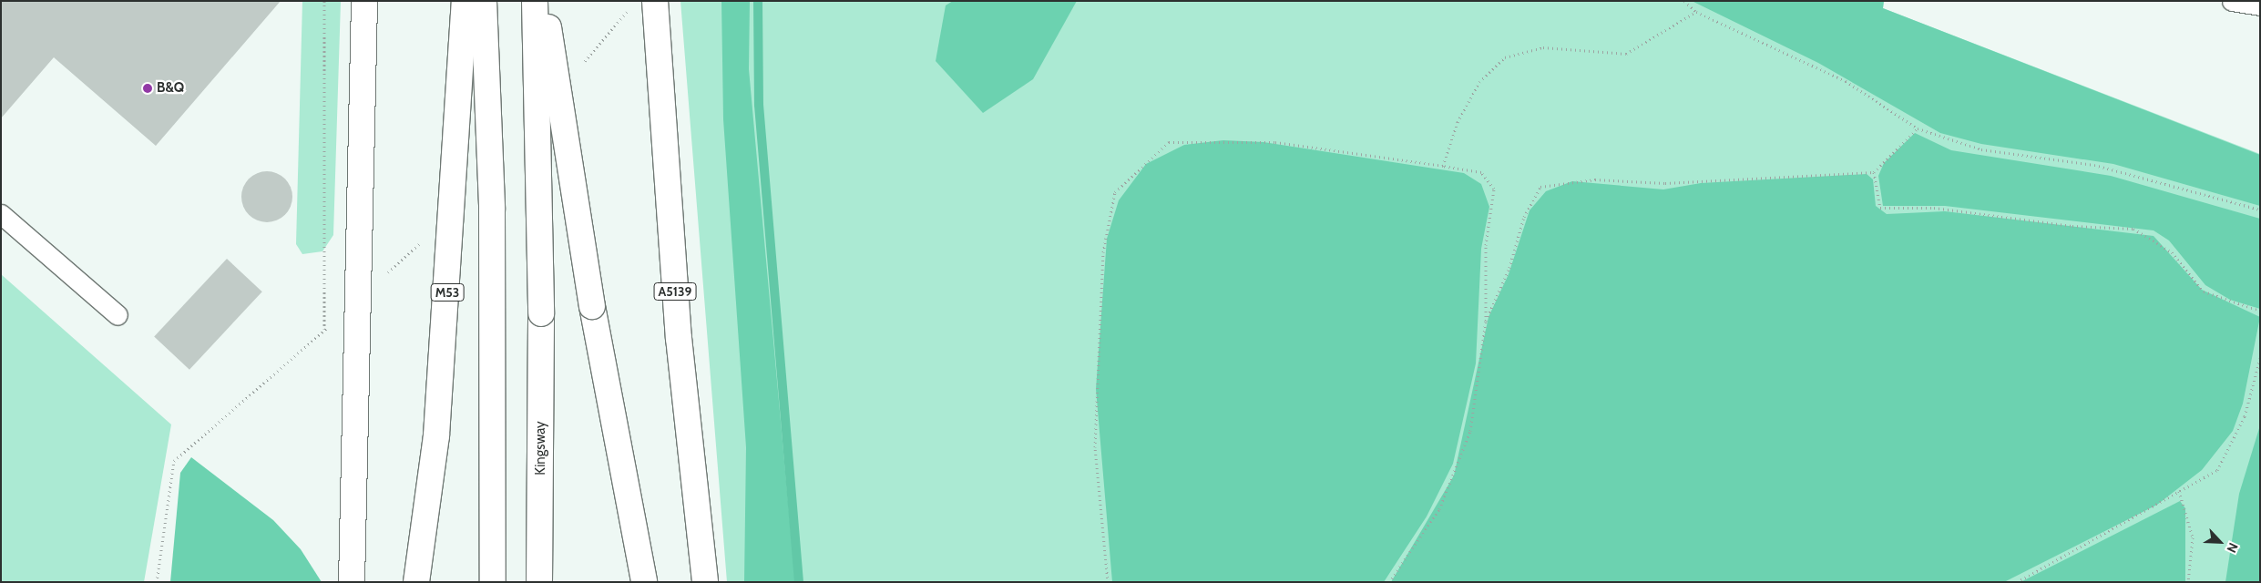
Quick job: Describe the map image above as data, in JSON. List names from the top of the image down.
{
  "streets": {
    "highway": ["A5139", "M53", "Kingsway"]
  },
  "places": ["B&Q"],
  "north": "bottom right"
}
